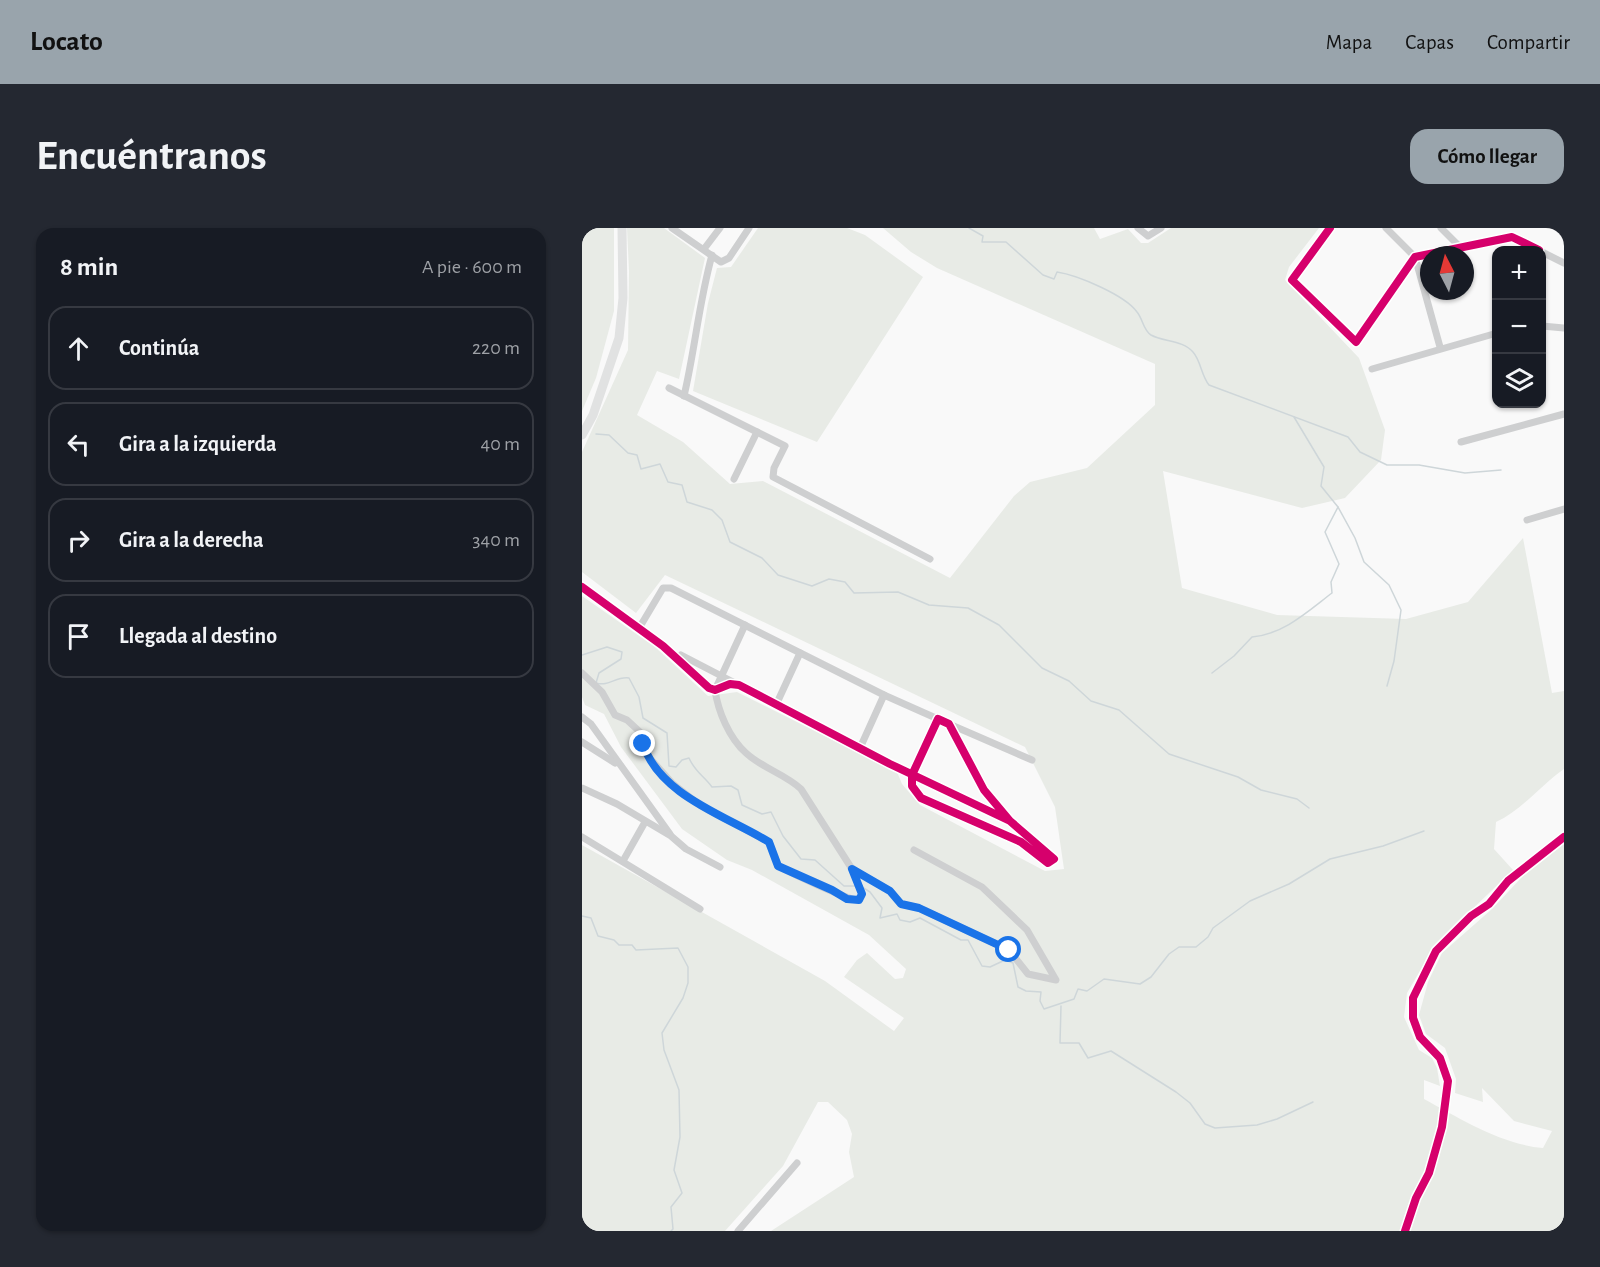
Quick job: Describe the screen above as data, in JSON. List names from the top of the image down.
{
  "north": "top",
  "page": {
    "header": "Locato",
    "nav": ["Mapa", "Capas", "Compartir"],
    "buttons": "Cómo llegar",
    "title": "Encuéntranos",
    "heading": ["8 min", "A pie · 600 m"],
    "map_buttons": ["+", "−"],
    "list": [
      ["Continúa", "220 m"],
      ["Gira a la izquierda", "40 m"],
      ["Gira a la derecha", "340 m"],
      "Llegada al destino"
    ]
  }
}
